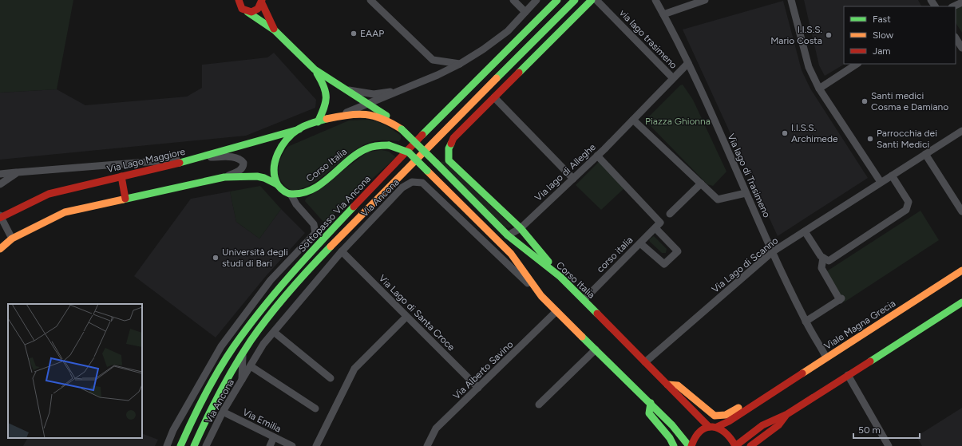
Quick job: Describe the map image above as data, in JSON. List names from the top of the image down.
{
  "streets": {
    "street": [
      "via lago trasimeno",
      "Via Lago Maggiore",
      "Corso Italia",
      "Via lago di Alleghe",
      "Via lago di Trasimeno",
      "Via Ancona",
      "Sottopasso Via Ancona",
      "corso italia",
      "Via Lago di Scanno",
      "Via Lago di Santa Croce",
      "Viale Magna Grecia",
      "Via Alberto Savino",
      "Via Emilia"
    ]
  },
  "crossings": [
    ["via lago trasimeno", "Via lago di Alleghe"],
    ["Via Lago Maggiore", "Corso Italia"],
    ["Corso Italia", "Via lago di Alleghe"],
    ["Corso Italia", "Via Ancona"],
    ["Corso Italia", "corso italia"],
    ["Corso Italia", "Via Lago di Scanno"],
    ["Corso Italia", "Viale Magna Grecia"],
    ["Corso Italia", "Via Alberto Savino"],
    ["Via lago di Trasimeno", "Via Lago di Scanno"],
    ["Via lago di Trasimeno", "Viale Magna Grecia"],
    ["Via Ancona", "Via Lago di Santa Croce"],
    ["Via Ancona", "Via Emilia"],
    ["Via Lago di Santa Croce", "Via Alberto Savino"]
  ],
  "parks": ["Piazza Ghionna"],
  "places": [
    "EAAP",
    "I.I.S.S. Mario Costa",
    "Santi medici Cosma e Damiano",
    "I.I.S.S. Archimede",
    "Parrocchia dei Santi Medici",
    "Università degli studi di Bari"
  ],
  "legend": ["Fast", "Slow", "Jam"],
  "scale_bar": "50 m"
}
